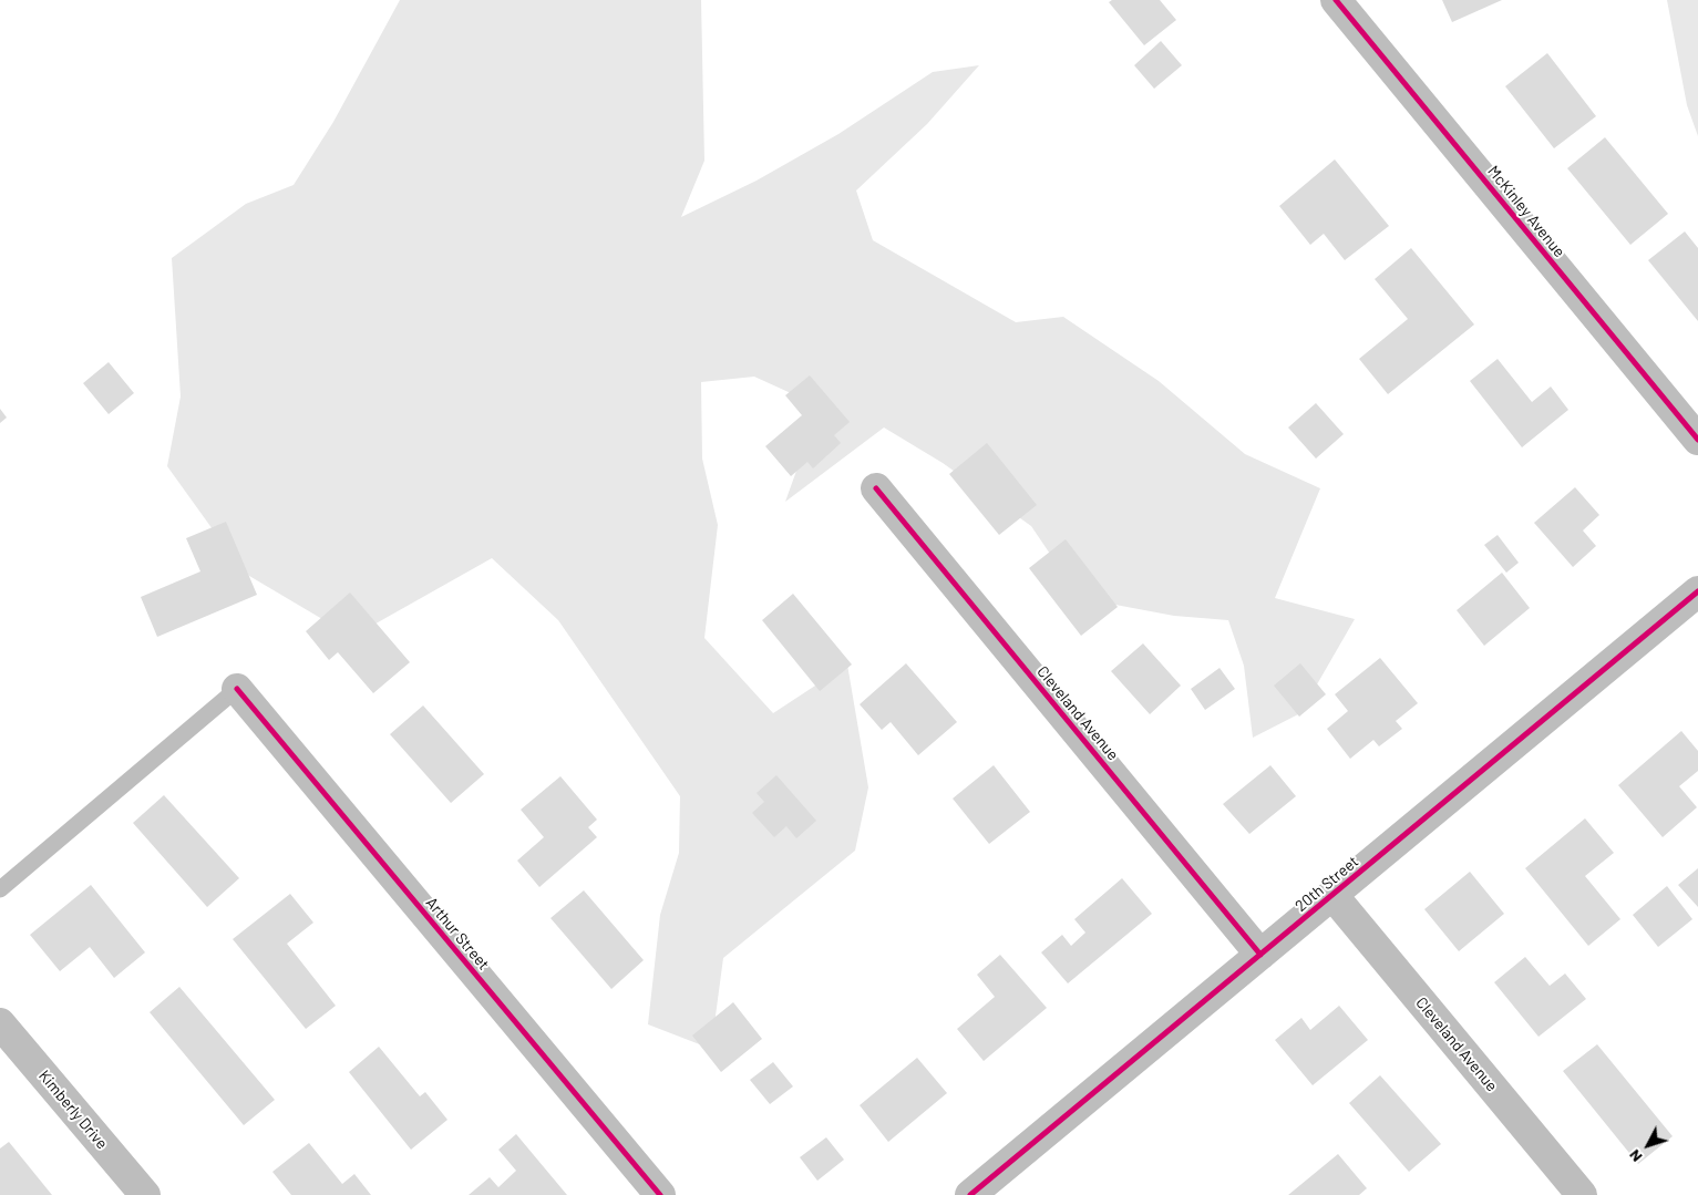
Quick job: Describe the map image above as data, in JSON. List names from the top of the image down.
{
  "streets": {
    "street": [
      "McKinley Avenue",
      "Cleveland Avenue",
      "20th Street",
      "Arthur Street",
      "Kimberly Drive"
    ]
  },
  "crossings": [
    ["Cleveland Avenue", "20th Street"]
  ],
  "north": "bottom left"
}
